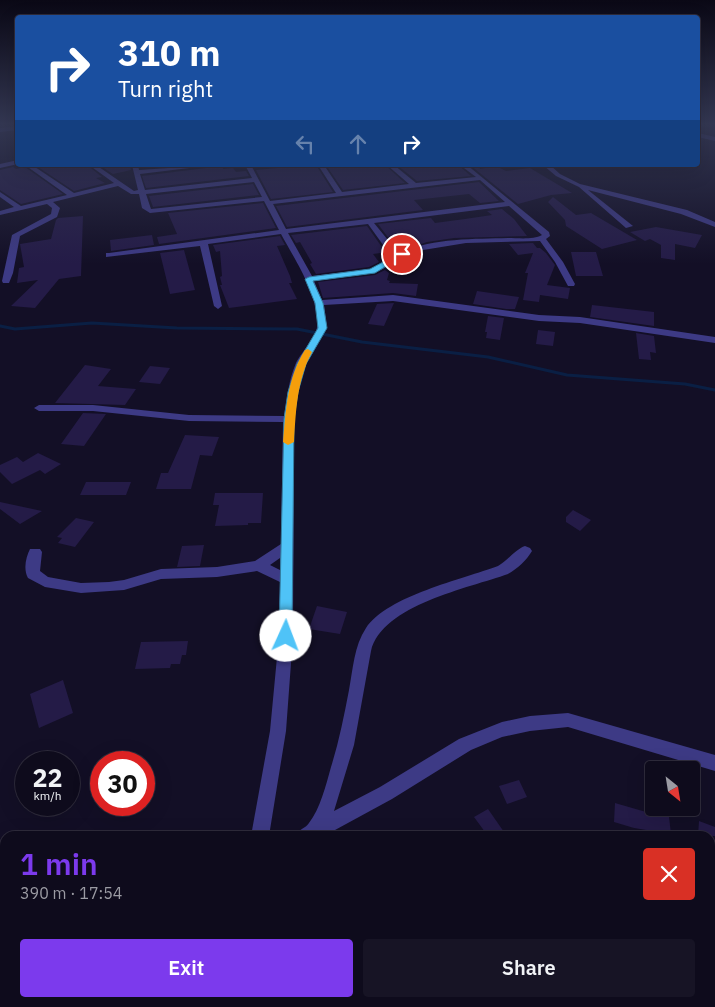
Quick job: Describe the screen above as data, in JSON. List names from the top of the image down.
{
  "north": "bottom right",
  "page": {
    "turn": ["310 m", "Turn right"],
    "speed": "22 km/h",
    "limit": "30",
    "heading": ["1 min", "390 m · 17:54"],
    "buttons": ["Exit", "Share"]
  }
}
